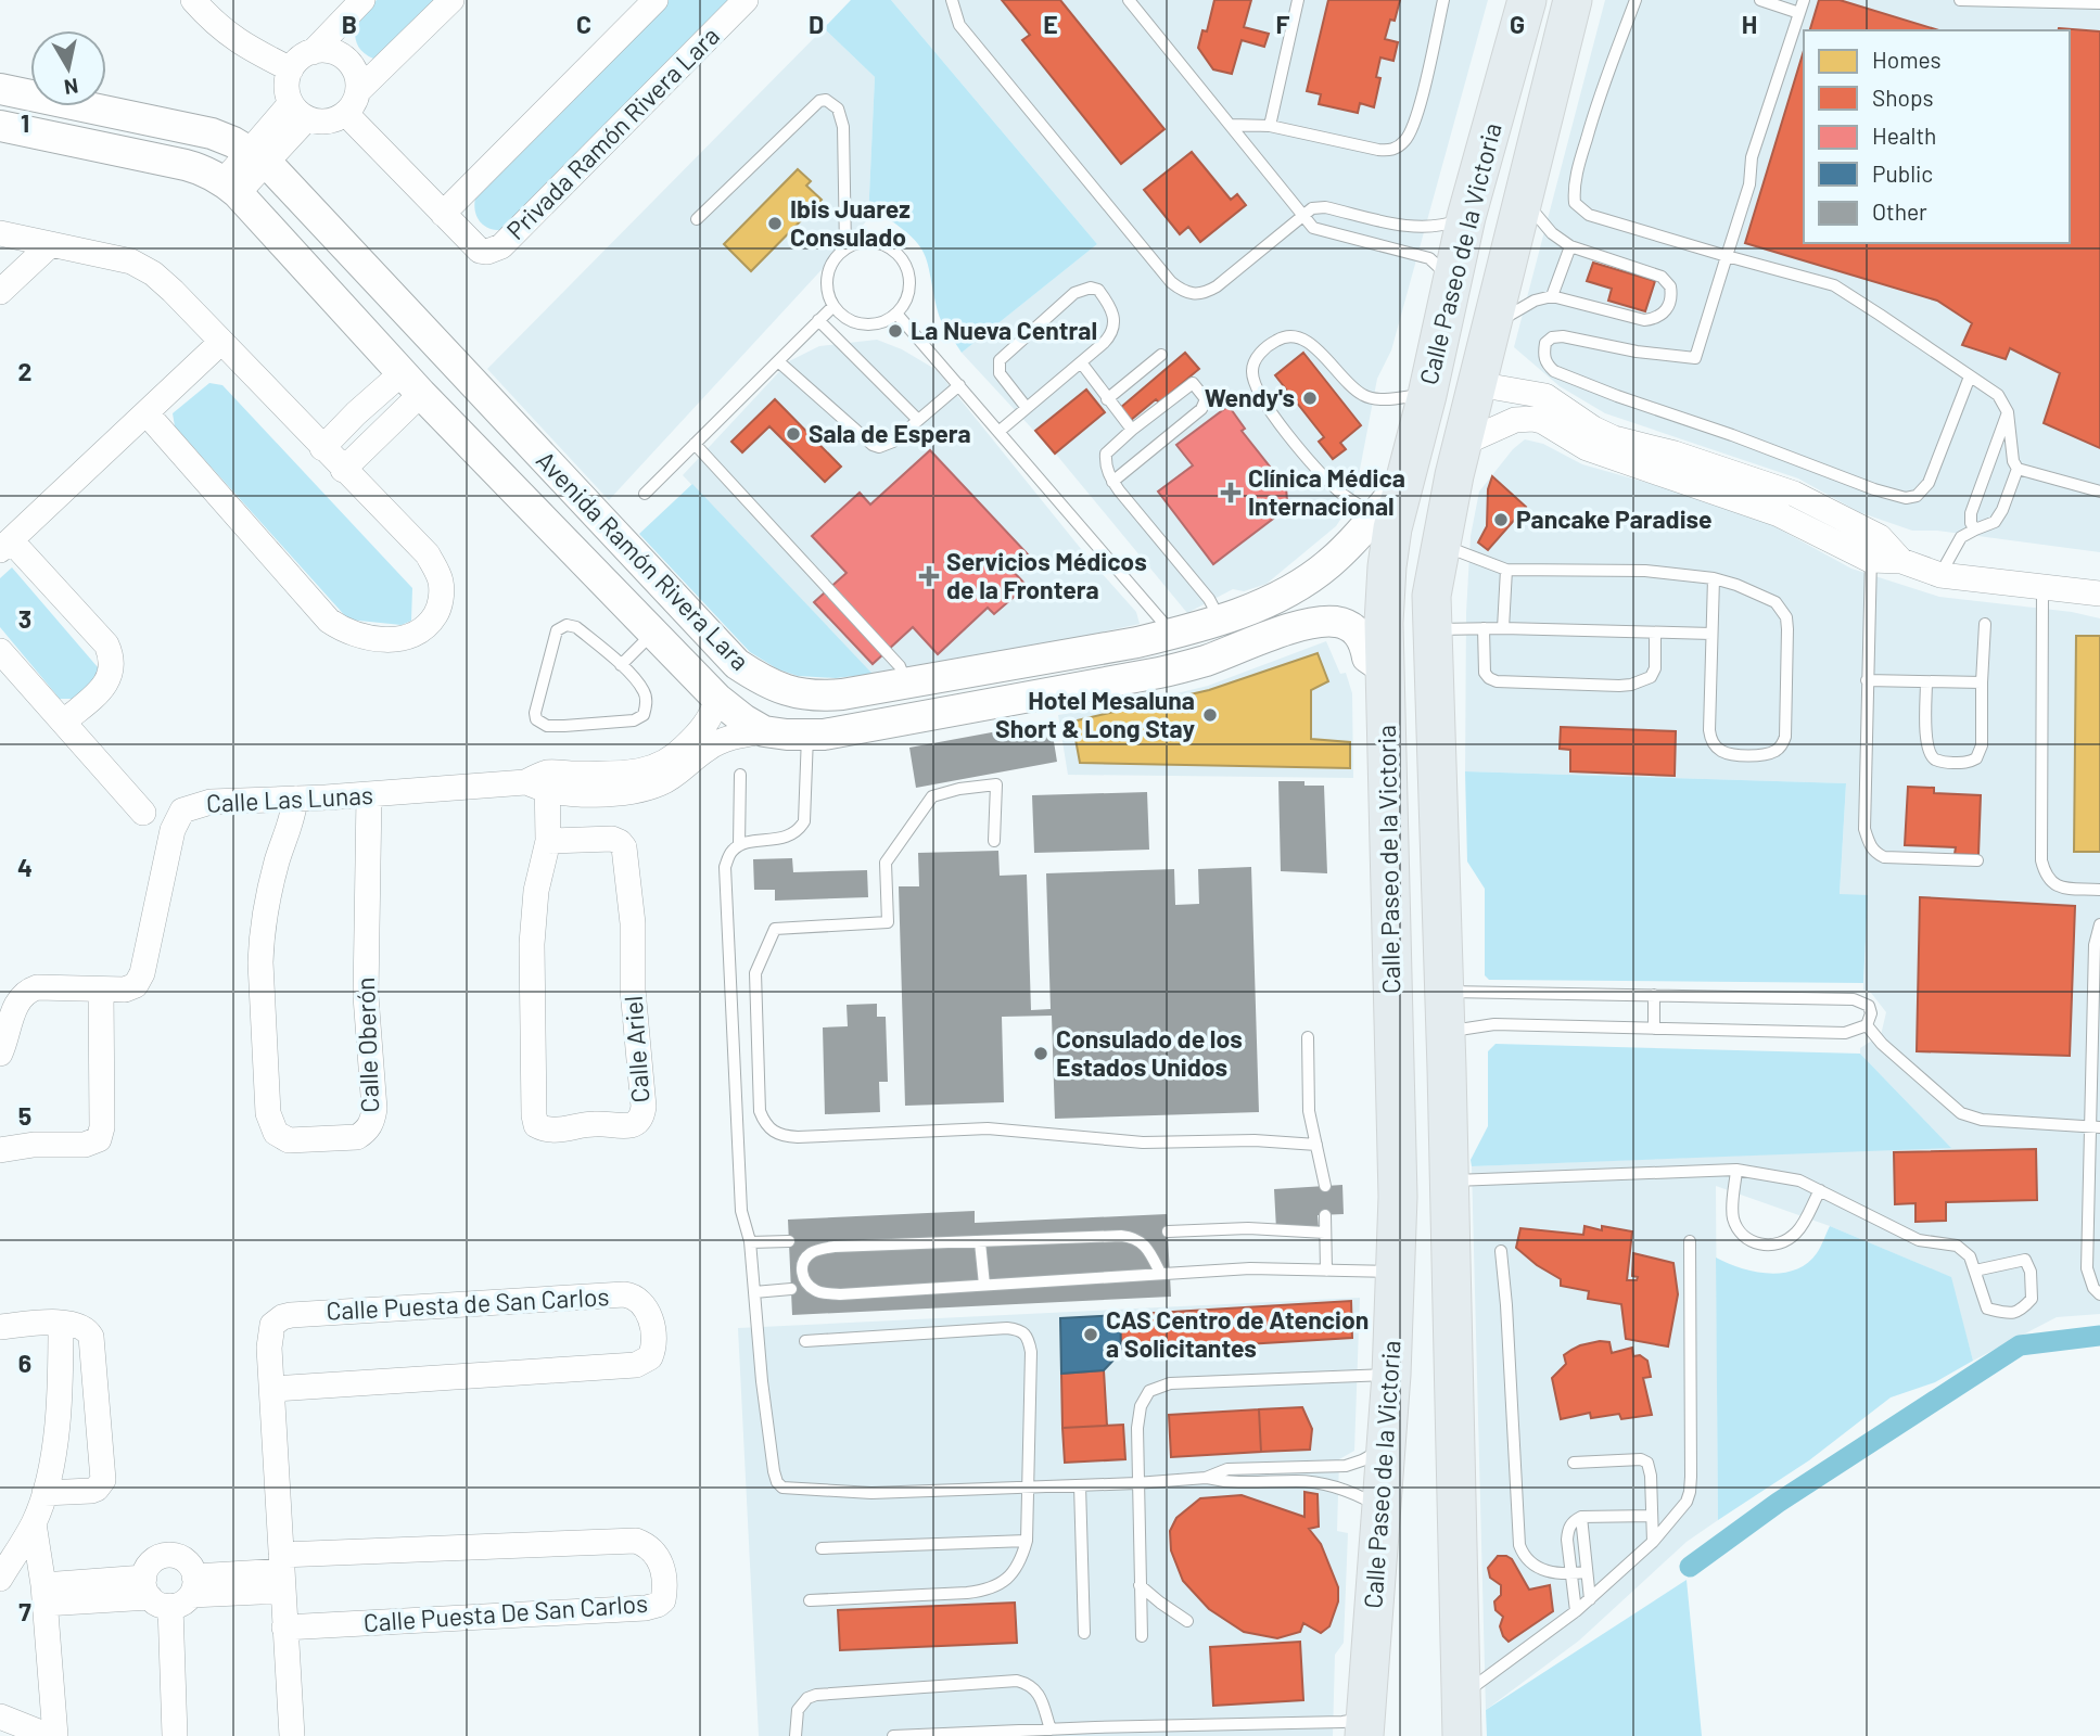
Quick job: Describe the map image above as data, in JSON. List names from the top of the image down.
{
  "streets": {
    "main road": ["Calle Paseo de la Victoria"],
    "street": [
      "Privada Ramón Rivera Lara",
      "Avenida Ramón Rivera Lara",
      "Calle Las Lunas",
      "Calle Oberón",
      "Calle Ariel",
      "Calle Puesta de San Carlos",
      "Calle Puesta De San Carlos"
    ]
  },
  "crossings": [
    ["Calle Paseo de la Victoria", "Avenida Ramón Rivera Lara"],
    ["Avenida Ramón Rivera Lara", "Calle Las Lunas"],
    ["Calle Las Lunas", "Calle Oberón"],
    ["Calle Las Lunas", "Calle Ariel"]
  ],
  "places": {
    "other": [
      "Ibis Juarez Consulado",
      "La Nueva Central",
      "Wendy's",
      "Sala de Espera",
      "Pancake Paradise",
      "Hotel Mesaluna Short & Long Stay",
      "Consulado de los Estados Unidos",
      "CAS Centro de Atencion a Solicitantes"
    ],
    "health": ["Clínica Médica Internacional", "Servicios Médicos de la Frontera"]
  },
  "legend": [
    "Homes",
    "Shops",
    "Health",
    "Public",
    "Other"
  ],
  "north": "bottom",
  "grid": {
    "columns": [
      "B",
      "C",
      "D",
      "E",
      "F",
      "G",
      "H"
    ],
    "rows": [
      "1",
      "2",
      "3",
      "4",
      "5",
      "6",
      "7"
    ]
  }
}
